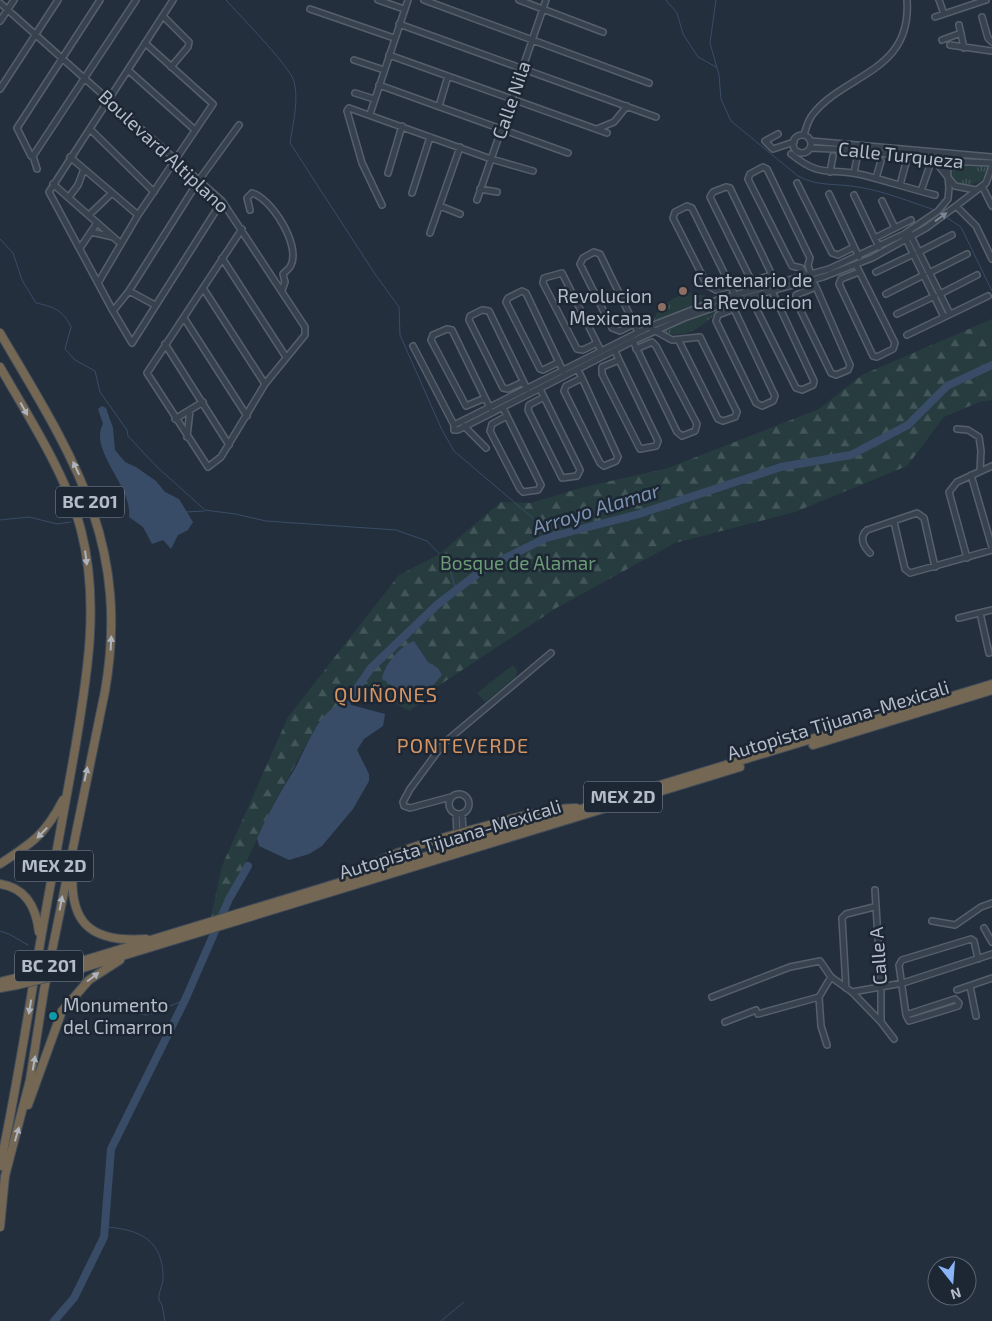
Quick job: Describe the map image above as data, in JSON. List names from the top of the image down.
{
  "streets": {
    "highway": ["BC 201", "Autopista Tijuana-Mexicali", "MEX 2D"],
    "street": [
      "Calle Nila",
      "Boulevard Altiplano",
      "Calle Turqueza",
      "Calle A"
    ]
  },
  "crossings": [
    ["BC 201", "MEX 2D"],
    ["Autopista Tijuana-Mexicali", "MEX 2D"]
  ],
  "districts": ["QUIÑONES", "PONTEVERDE"],
  "water": ["Arroyo Alamar"],
  "parks": ["Bosque de Alamar"],
  "places": ["Centenario de La Revolucion", "Revolucion Mexicana", "Monumento del Cimarron"],
  "north": "bottom"
}
